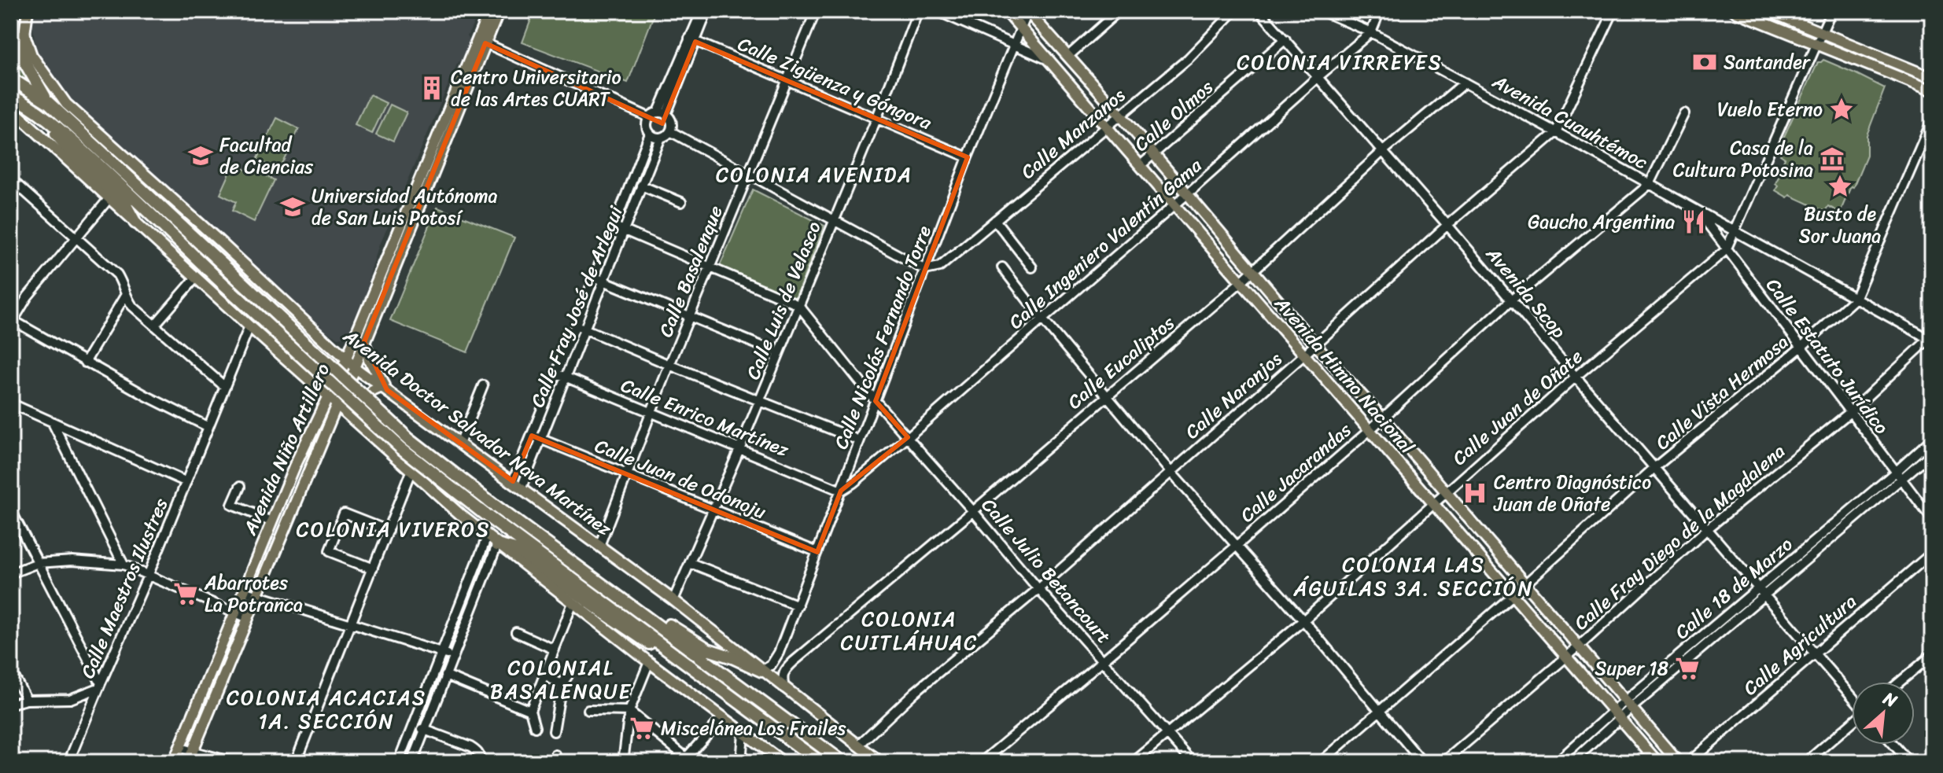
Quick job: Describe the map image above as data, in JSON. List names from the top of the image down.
{
  "streets": {
    "highway": ["Avenida Doctor Salvador Nava Martínez"],
    "main road": ["Avenida Himno Nacional", "Avenida Niño Artillero"],
    "street": [
      "Calle Zigüenza y Góngora",
      "Calle Olmos",
      "Avenida Cuauhtémoc",
      "Calle Manzanos",
      "Calle Ingeniero Valentín Gama",
      "Calle Basalenque",
      "Avenida Scop",
      "Calle Luis de Velasco",
      "Calle Fray José de Arlegui",
      "Calle Nicolás Fernando Torre",
      "Calle Estatuto Jurídico",
      "Calle Eucaliptos",
      "Calle Vista Hermosa",
      "Calle Naranjos",
      "Calle Juan de Oñate",
      "Calle Enrico Martínez",
      "Calle Jacarandas",
      "Calle Juan de Odonoju",
      "Calle Fray Diego de la Magdalena",
      "Calle Julio Betancourt",
      "Calle Maestros Ilustres",
      "Calle 18 de Marzo",
      "Calle Agricultura"
    ]
  },
  "crossings": [
    ["Calle Zigüenza y Góngora", "Calle Basalenque"],
    ["Calle Zigüenza y Góngora", "Calle Luis de Velasco"],
    ["Calle Zigüenza y Góngora", "Calle Nicolás Fernando Torre"],
    ["Calle Olmos", "Avenida Scop"],
    ["Calle Olmos", "Avenida Himno Nacional"],
    ["Avenida Cuauhtémoc", "Calle Ingeniero Valentín Gama"],
    ["Avenida Cuauhtémoc", "Calle Estatuto Jurídico"],
    ["Avenida Cuauhtémoc", "Calle Eucaliptos"],
    ["Avenida Cuauhtémoc", "Calle Vista Hermosa"],
    ["Avenida Cuauhtémoc", "Calle Naranjos"],
    ["Avenida Cuauhtémoc", "Calle Juan de Oñate"],
    ["Avenida Cuauhtémoc", "Calle Jacarandas"],
    ["Avenida Cuauhtémoc", "Calle Fray Diego de la Magdalena"],
    ["Calle Manzanos", "Calle Nicolás Fernando Torre"],
    ["Calle Manzanos", "Avenida Himno Nacional"],
    ["Calle Ingeniero Valentín Gama", "Avenida Scop"],
    ["Calle Ingeniero Valentín Gama", "Calle Nicolás Fernando Torre"],
    ["Calle Ingeniero Valentín Gama", "Avenida Himno Nacional"],
    ["Calle Ingeniero Valentín Gama", "Calle Enrico Martínez"],
    ["Calle Ingeniero Valentín Gama", "Calle Julio Betancourt"],
    ["Calle Basalenque", "Calle Enrico Martínez"],
    ["Calle Basalenque", "Avenida Doctor Salvador Nava Martínez"],
    ["Calle Basalenque", "Calle Juan de Odonoju"],
    ["Avenida Scop", "Calle Eucaliptos"],
    ["Avenida Scop", "Calle Vista Hermosa"],
    ["Avenida Scop", "Calle Naranjos"],
    ["Avenida Scop", "Calle Juan de Oñate"],
    ["Avenida Scop", "Calle Jacarandas"],
    ["Avenida Scop", "Calle Fray Diego de la Magdalena"],
    ["Avenida Scop", "Calle 18 de Marzo"],
    ["Avenida Scop", "Calle Agricultura"],
    ["Calle Luis de Velasco", "Calle Enrico Martínez"],
    ["Calle Luis de Velasco", "Avenida Doctor Salvador Nava Martínez"],
    ["Calle Luis de Velasco", "Calle Juan de Odonoju"],
    ["Calle Luis de Velasco", "Calle Julio Betancourt"],
    ["Calle Fray José de Arlegui", "Calle Enrico Martínez"],
    ["Calle Fray José de Arlegui", "Avenida Doctor Salvador Nava Martínez"],
    ["Calle Fray José de Arlegui", "Calle Juan de Odonoju"],
    ["Calle Nicolás Fernando Torre", "Avenida Himno Nacional"],
    ["Calle Nicolás Fernando Torre", "Calle Enrico Martínez"],
    ["Calle Nicolás Fernando Torre", "Avenida Doctor Salvador Nava Martínez"],
    ["Calle Nicolás Fernando Torre", "Calle Juan de Odonoju"],
    ["Calle Nicolás Fernando Torre", "Calle Julio Betancourt"],
    ["Calle Estatuto Jurídico", "Calle Vista Hermosa"],
    ["Calle Estatuto Jurídico", "Calle Juan de Oñate"],
    ["Calle Estatuto Jurídico", "Calle Fray Diego de la Magdalena"],
    ["Calle Estatuto Jurídico", "Calle 18 de Marzo"],
    ["Calle Eucaliptos", "Avenida Himno Nacional"],
    ["Calle Eucaliptos", "Calle Julio Betancourt"],
    ["Avenida Himno Nacional", "Calle Vista Hermosa"],
    ["Avenida Himno Nacional", "Calle Naranjos"],
    ["Avenida Himno Nacional", "Calle Juan de Oñate"],
    ["Avenida Himno Nacional", "Calle Jacarandas"],
    ["Avenida Himno Nacional", "Calle Fray Diego de la Magdalena"],
    ["Avenida Himno Nacional", "Calle 18 de Marzo"],
    ["Calle Naranjos", "Avenida Doctor Salvador Nava Martínez"],
    ["Calle Naranjos", "Calle Julio Betancourt"],
    ["Calle Juan de Oñate", "Calle Julio Betancourt"],
    ["Avenida Doctor Salvador Nava Martínez", "Avenida Niño Artillero"],
    ["Calle Jacarandas", "Calle Julio Betancourt"]
  ],
  "districts": [
    "COLONIA VIRREYES",
    "COLONIA AVENIDA",
    "COLONIA VIVEROS",
    "COLONIA LAS ÁGUILAS 3A. SECCIÓN",
    "COLONIA CUITLÁHUAC",
    "COLONIAL BASALENQUE",
    "COLONIA ACACIAS 1A. SECCIÓN"
  ],
  "places": {
    "bank": ["Santander"],
    "building": ["Centro Universitario de las Artes CUART"],
    "place": ["Vuelo Eterno", "Busto de Sor Juana"],
    "school or university": ["Facultad de Ciencias", "Universidad Autónoma de San Luis Potosí"],
    "museum": ["Casa de la Cultura Potosina"],
    "restaurant": ["Gaucho Argentina"],
    "hospital": ["Centro Diagnóstico Juan de Oñate"],
    "supermarket": ["Abarrotes La Potranca", "Super 18", "Miscelánea Los Frailes"]
  },
  "north": "top right"
}
